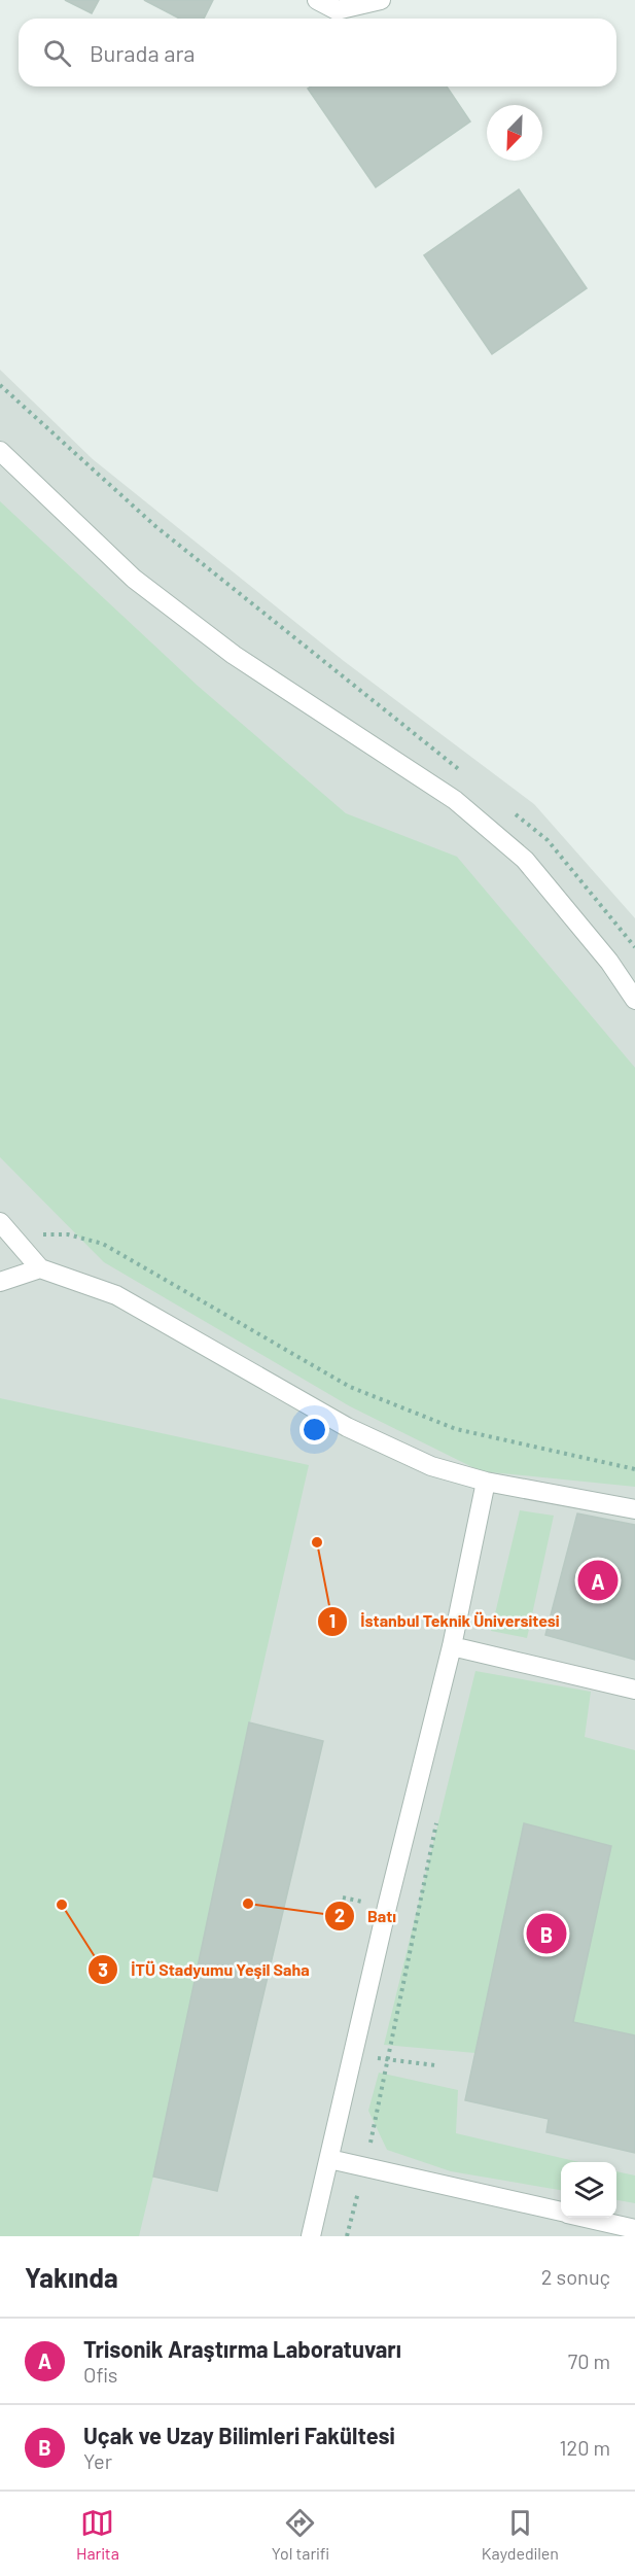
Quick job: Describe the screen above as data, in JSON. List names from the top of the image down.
{
  "places": ["İstanbul Teknik Üniversitesi", "Batı", "İTÜ Stadyumu Yeşil Saha"],
  "north": "bottom left",
  "page": {
    "search": "Burada ara",
    "pins": ["A", "B"],
    "heading": ["Yakında", "2 sonuç"],
    "list": [
      {
        "mark": "A",
        "name": "Trisonik Araştırma Laboratuvarı",
        "note": "Ofis",
        "value": "70 m"
      },
      {
        "mark": "B",
        "name": "Uçak ve Uzay Bilimleri Fakültesi",
        "note": "Yer",
        "value": "120 m"
      }
    ],
    "nav": ["Harita", "Yol tarifi", "Kaydedilen"]
  }
}
